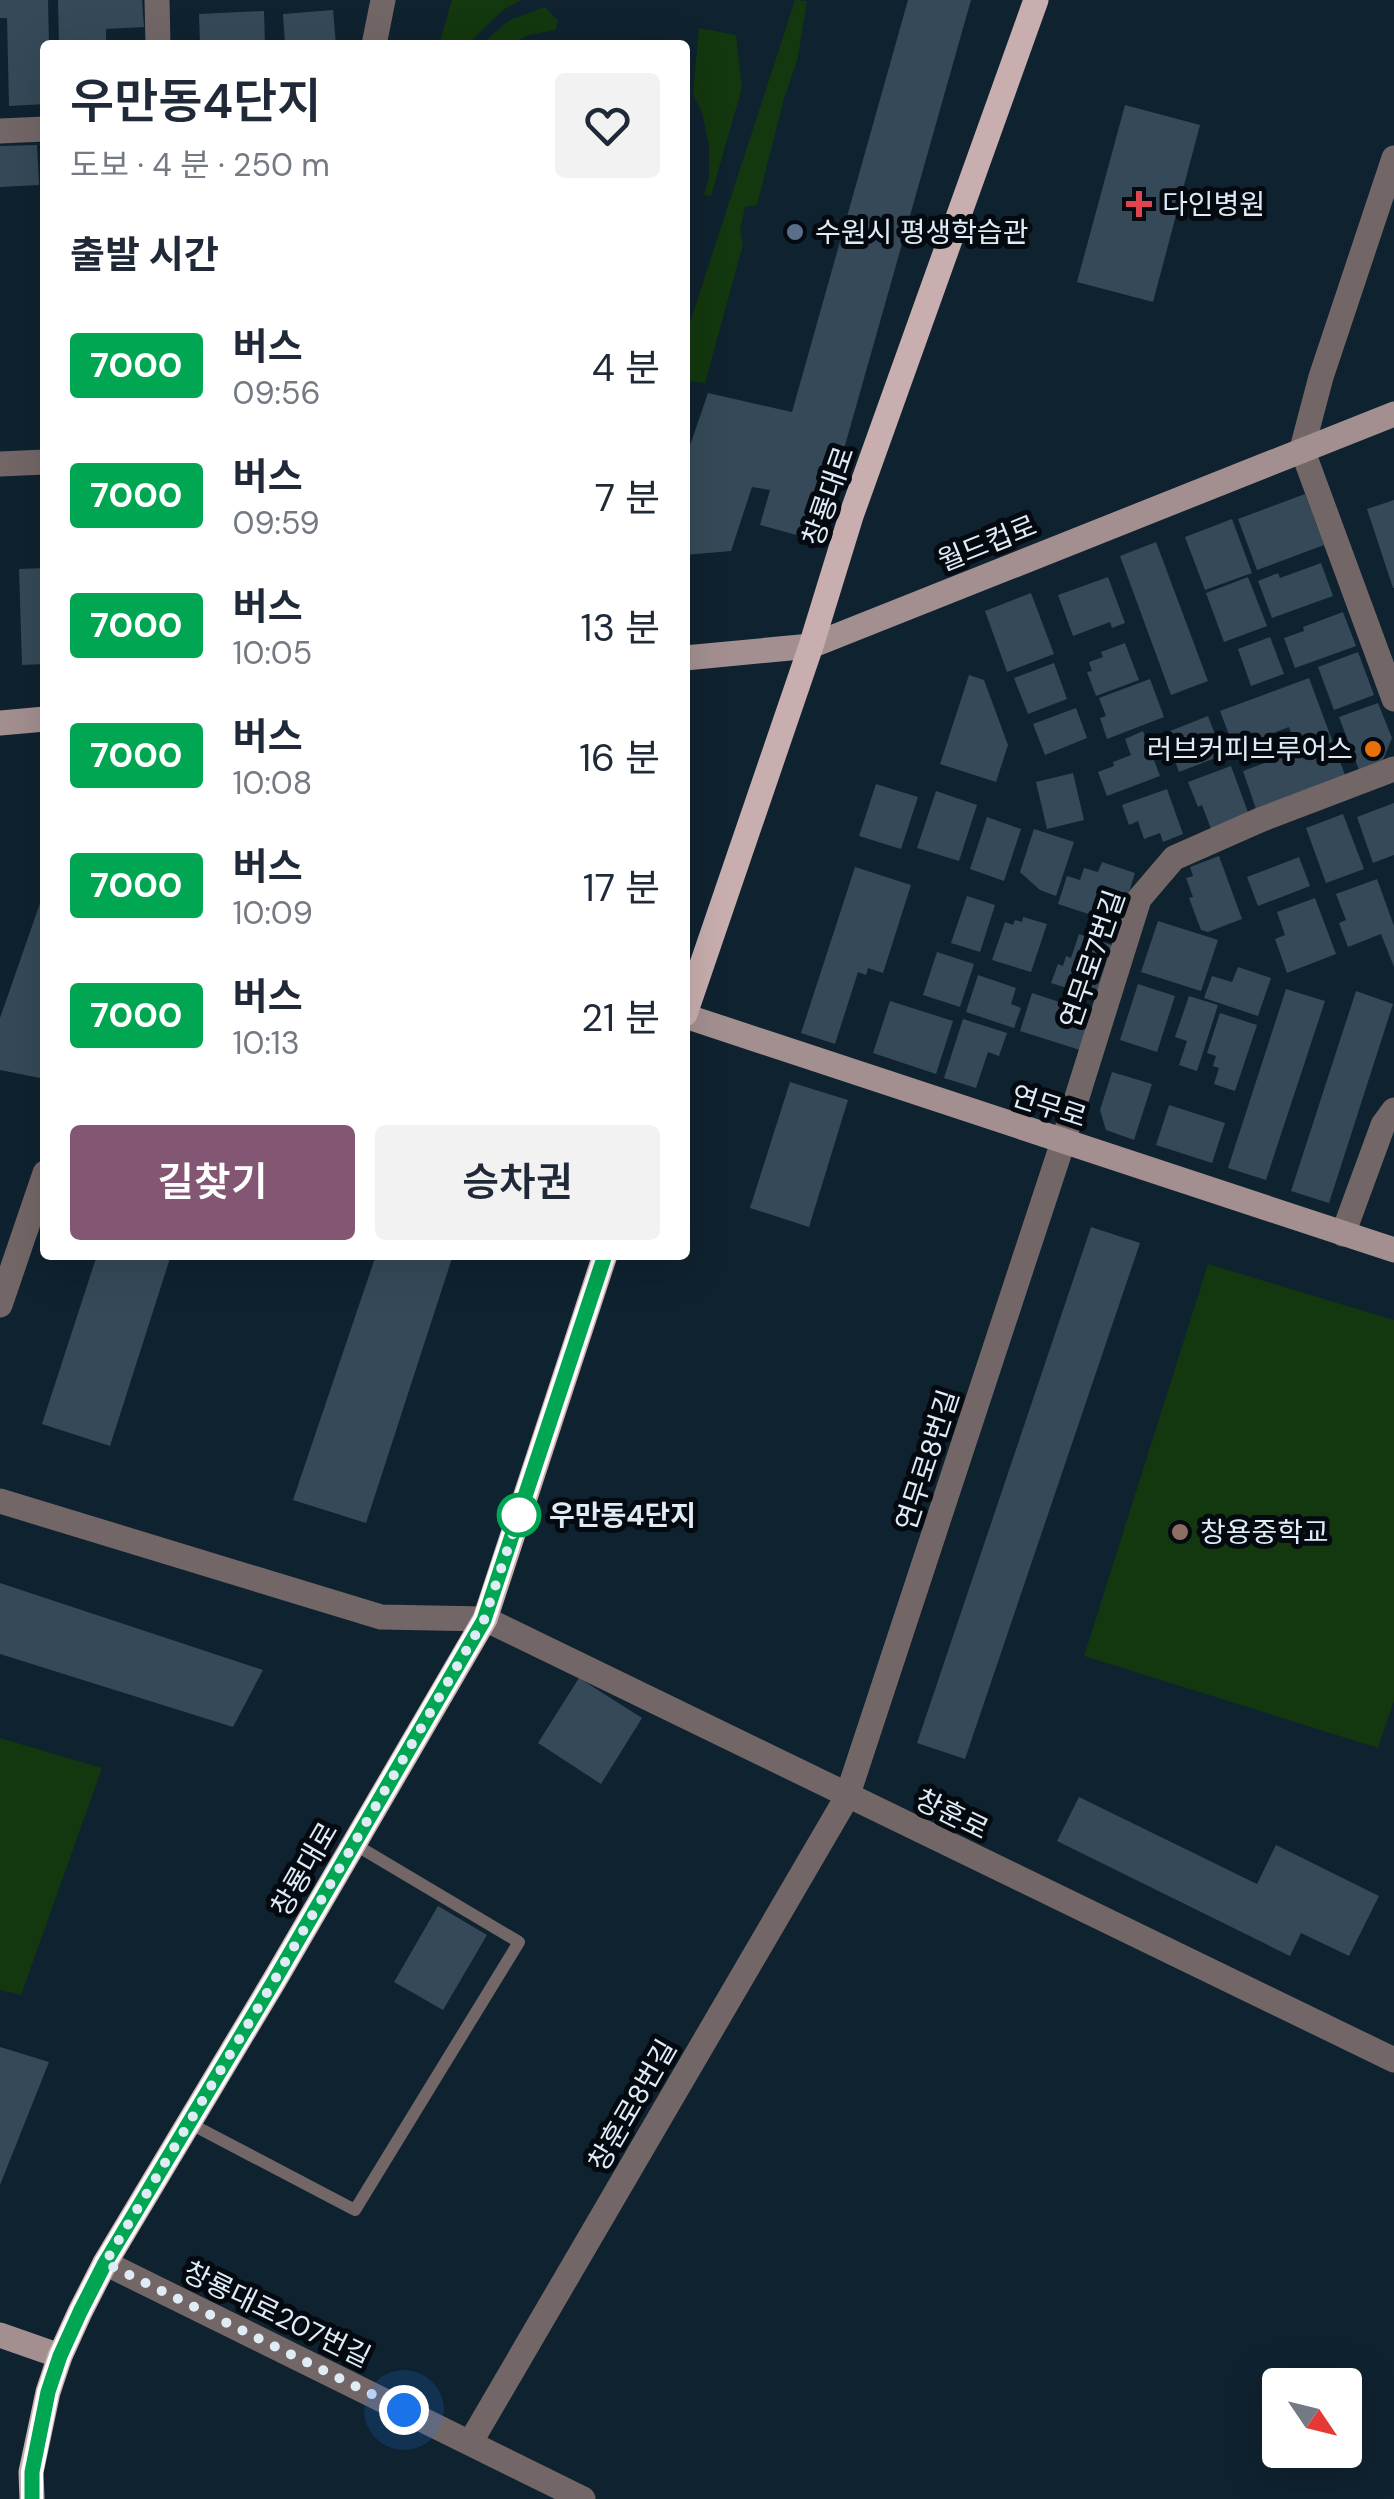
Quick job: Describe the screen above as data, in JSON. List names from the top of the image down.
{
  "streets": {
    "main road": ["창룡대로"],
    "street": [
      "월드컵로",
      "연무로7번길",
      "연무로",
      "연무로8번길",
      "창훈로",
      "창훈로8번길",
      "창룡대로207번길"
    ]
  },
  "crossings": [
    ["창룡대로", "월드컵로"],
    ["창룡대로", "창훈로"],
    ["창룡대로", "창룡대로207번길"],
    ["연무로7번길", "연무로"],
    ["연무로7번길", "연무로8번길"],
    ["연무로", "연무로8번길"],
    ["연무로8번길", "창훈로"],
    ["연무로8번길", "창훈로8번길"],
    ["창훈로", "창훈로8번길"],
    ["창훈로8번길", "창룡대로207번길"]
  ],
  "places": {
    "health": ["다인병원"],
    "other": [
      "수원시 평생학습관",
      "러브커피브루어스",
      "우만동4단지",
      "창용중학교"
    ]
  },
  "lines": ["bus line 7000"],
  "north": "bottom right",
  "page": {
    "heading": [
      ["우만동4단지", "도보 · 4 분 · 250 m"],
      "출발 시간"
    ],
    "list": [
      {
        "mark": "7000",
        "name": "버스",
        "note": "09:56",
        "value": "4 분"
      },
      {
        "mark": "7000",
        "name": "버스",
        "note": "09:59",
        "value": "7 분"
      },
      {
        "mark": "7000",
        "name": "버스",
        "note": "10:05",
        "value": "13 분"
      },
      {
        "mark": "7000",
        "name": "버스",
        "note": "10:08",
        "value": "16 분"
      },
      {
        "mark": "7000",
        "name": "버스",
        "note": "10:09",
        "value": "17 분"
      },
      {
        "mark": "7000",
        "name": "버스",
        "note": "10:13",
        "value": "21 분"
      }
    ],
    "buttons": ["길찾기", "승차권"]
  }
}
